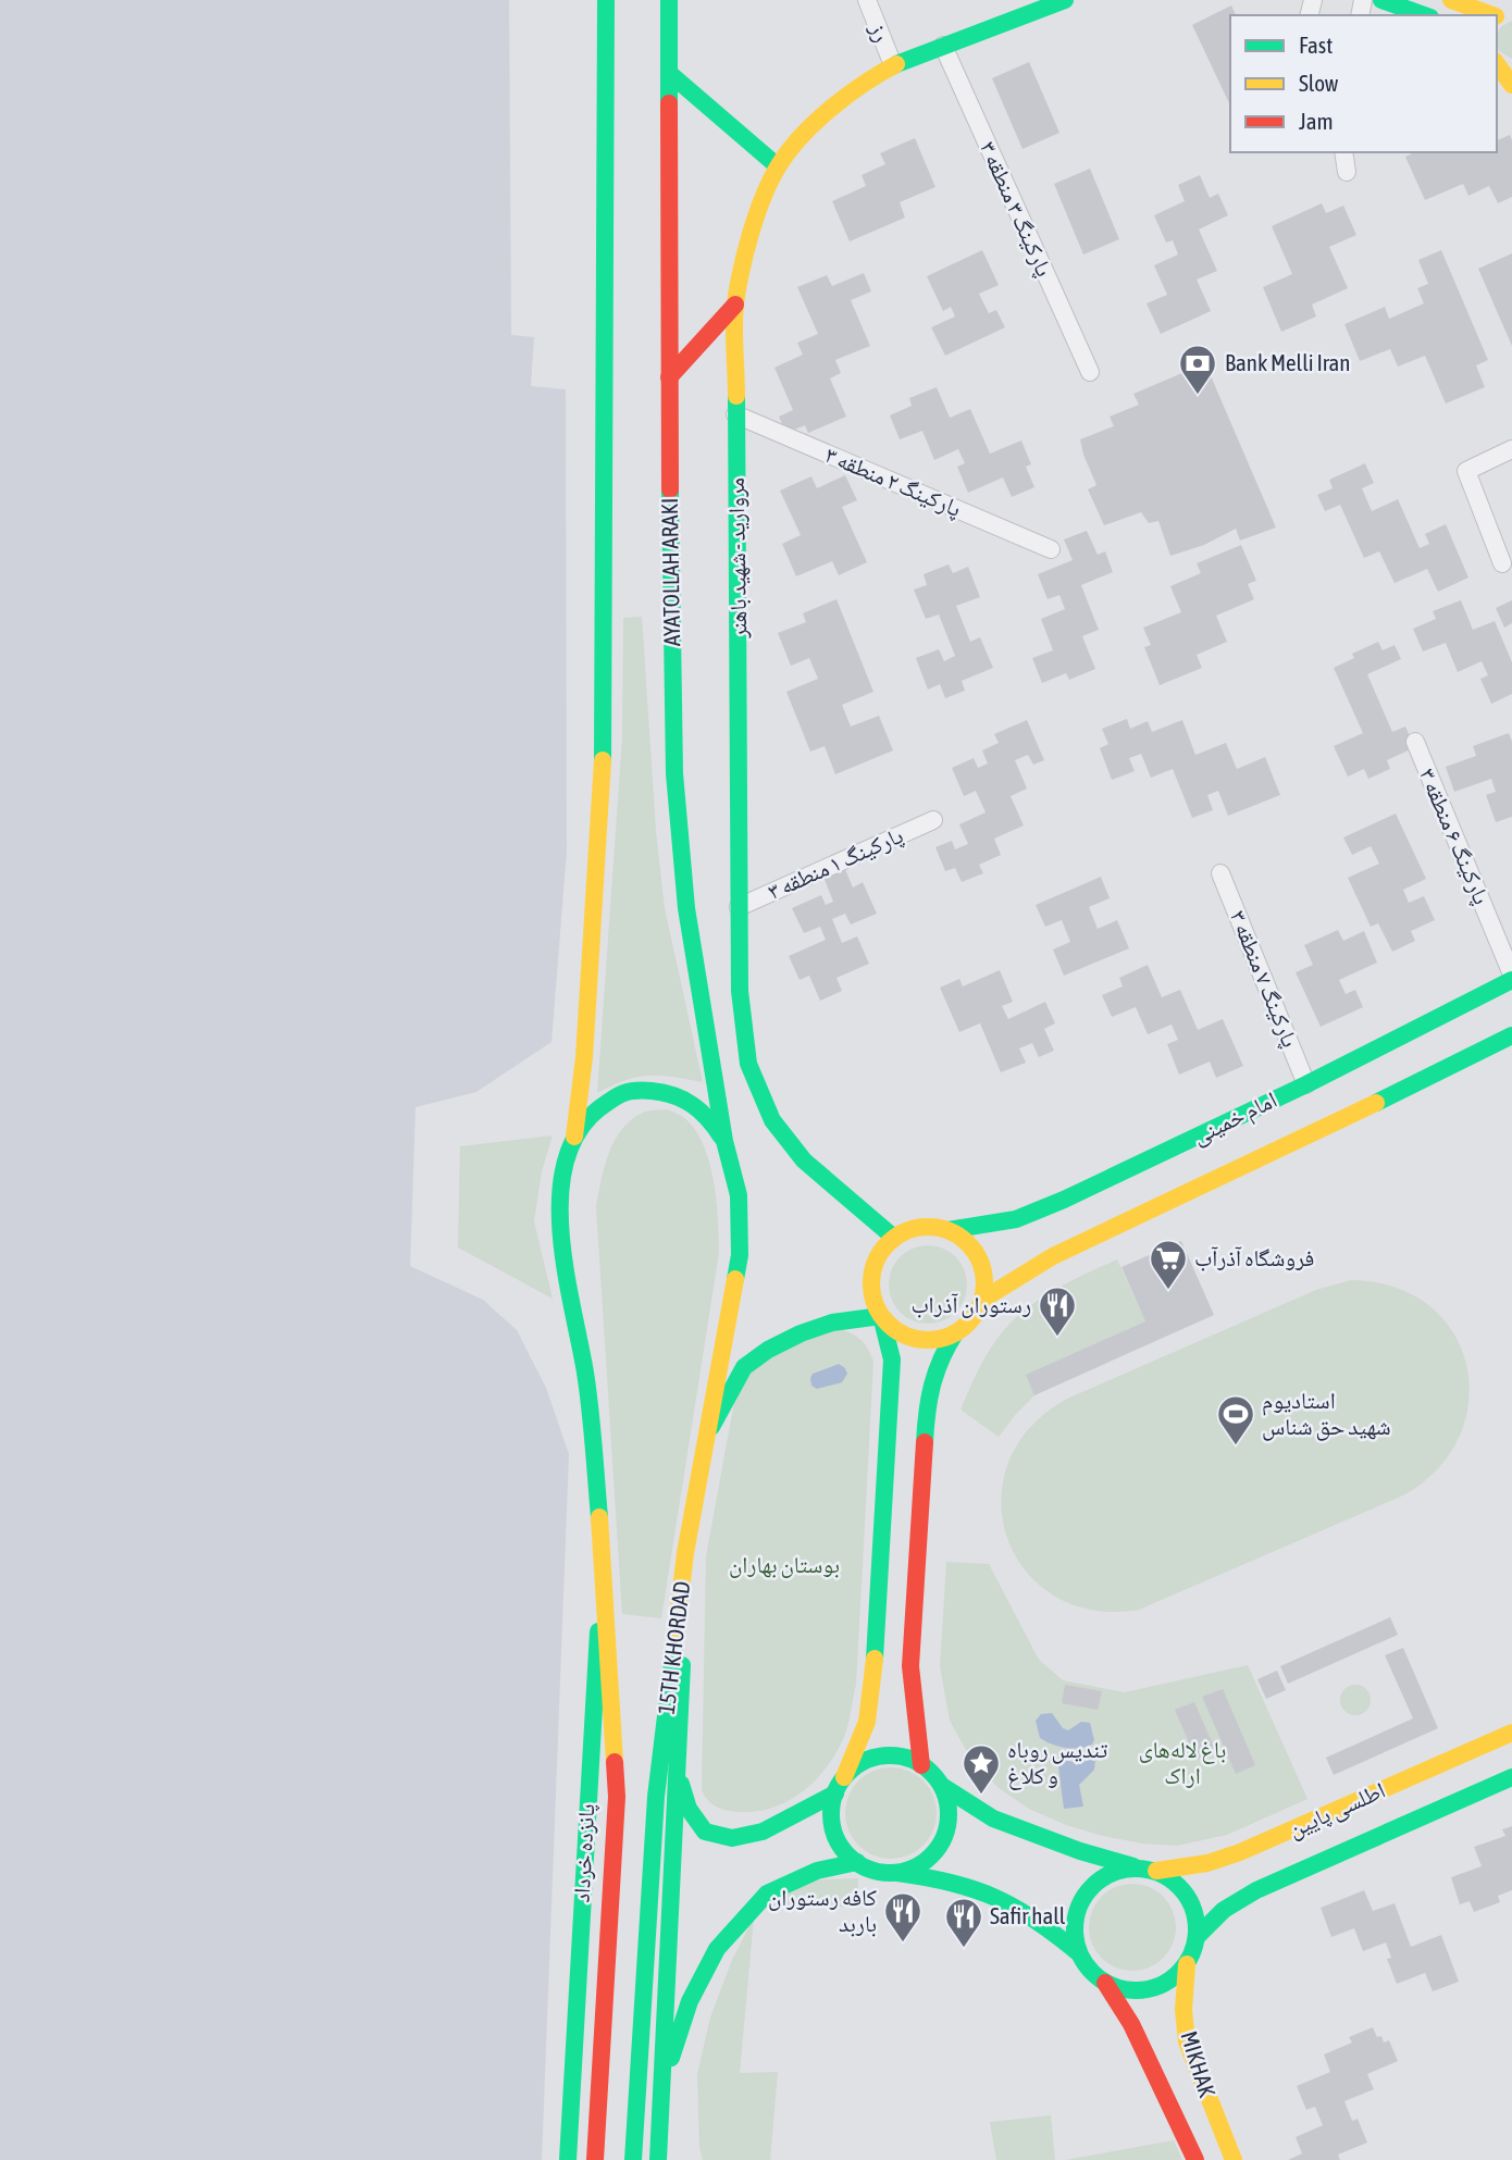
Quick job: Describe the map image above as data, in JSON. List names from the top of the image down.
{
  "streets": {
    "street": [
      "رز",
      "پارکینگ ۳ منطقه ۳",
      "پارکینگ ۲ منطقه ۳",
      "مروارید - شهید باهنر",
      "AYATOLLAH ARAKI",
      "پارکینگ ۶ منطقه ۳",
      "پارکینگ ۱ منطقه ۳",
      "پارکینگ ۷ منطقه ۳",
      "امام خمینی",
      "15TH KHORDAD",
      "اطلسی پایین",
      "پانزده خرداد",
      "MIKHAK"
    ]
  },
  "crossings": [
    ["رز", "مروارید - شهید باهنر"],
    ["پارکینگ ۳ منطقه ۳", "مروارید - شهید باهنر"],
    ["پارکینگ ۲ منطقه ۳", "مروارید - شهید باهنر"],
    ["مروارید - شهید باهنر", "پارکینگ ۱ منطقه ۳"],
    ["مروارید - شهید باهنر", "امام خمینی"],
    ["AYATOLLAH ARAKI", "15TH KHORDAD"],
    ["پارکینگ ۷ منطقه ۳", "امام خمینی"],
    ["اطلسی پایین", "MIKHAK"]
  ],
  "parks": ["بوستان بهاران", "باغ لاله‌های اراک"],
  "places": {
    "bank": ["Bank Melli Iran"],
    "supermarket": ["فروشگاه آذرآب"],
    "restaurant": ["رستوران آذراب", "کافه رستوران باربد", "Safir hall"],
    "sports": ["استادیوم شهید حق شناس"],
    "place": ["تندیس روباه و کلاغ"]
  },
  "legend": ["Fast", "Slow", "Jam"]
}
